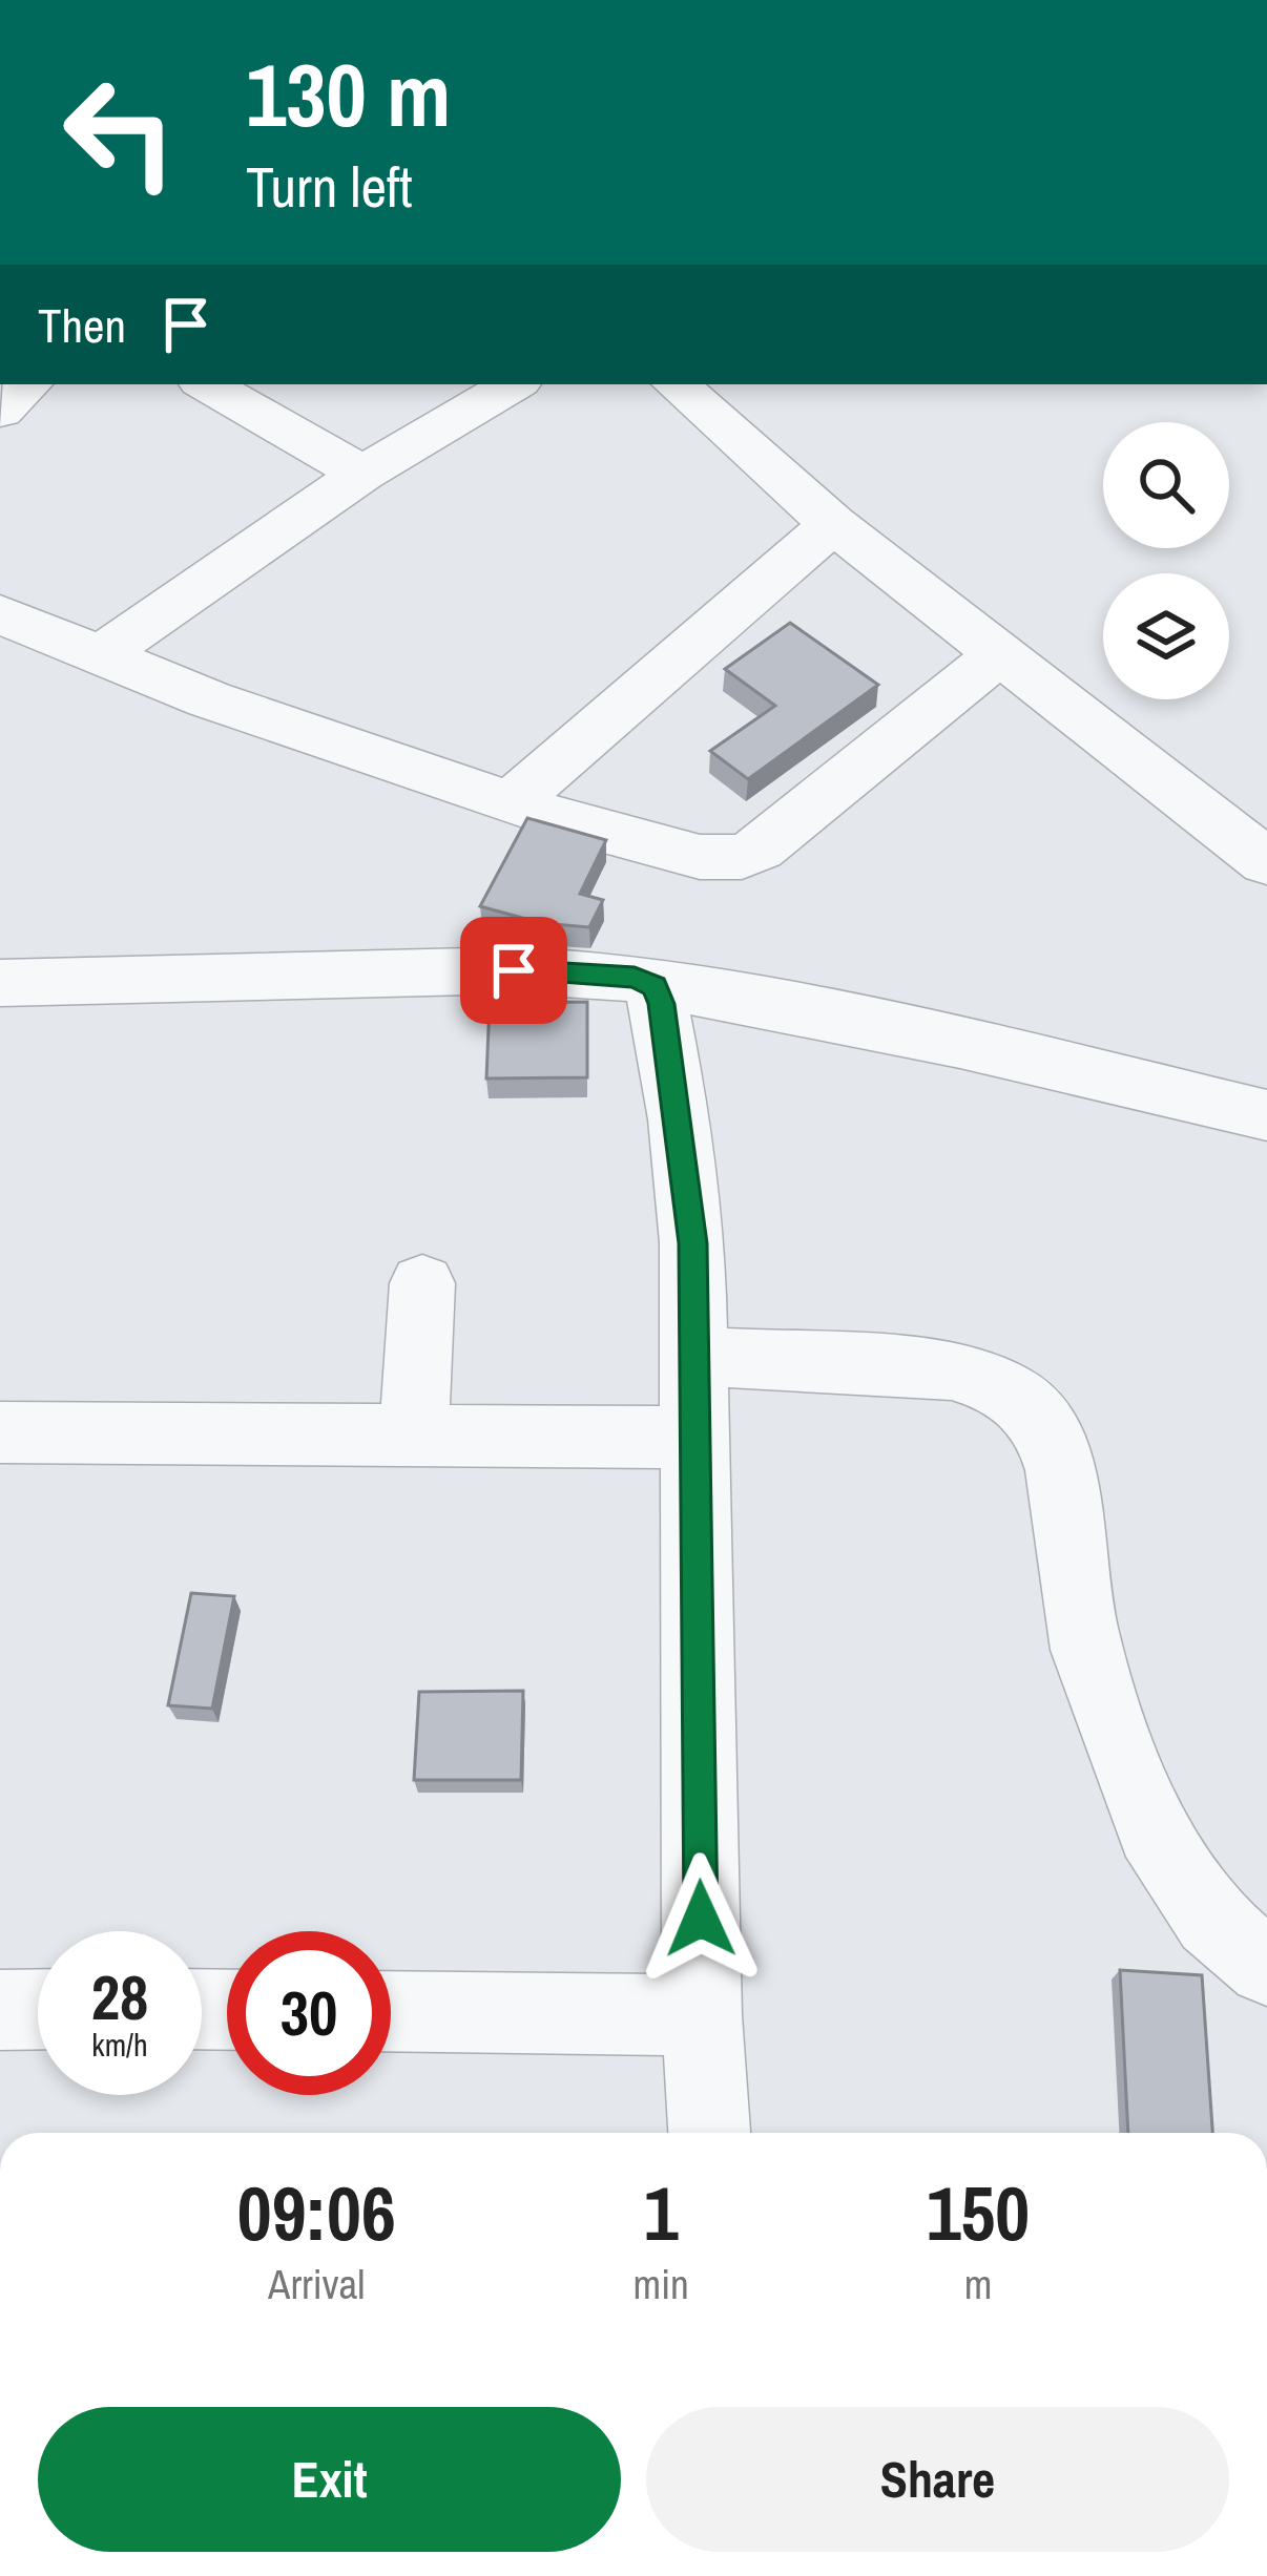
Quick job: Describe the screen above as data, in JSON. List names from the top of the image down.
{
  "page": {
    "turn": ["130 m", "Turn left"],
    "then": "Then",
    "speed": "28 km/h",
    "limit": "30",
    "eta": [
      "09:06",
      "Arrival",
      "1",
      "min",
      "150",
      "m"
    ],
    "buttons": ["Exit", "Share"]
  }
}
